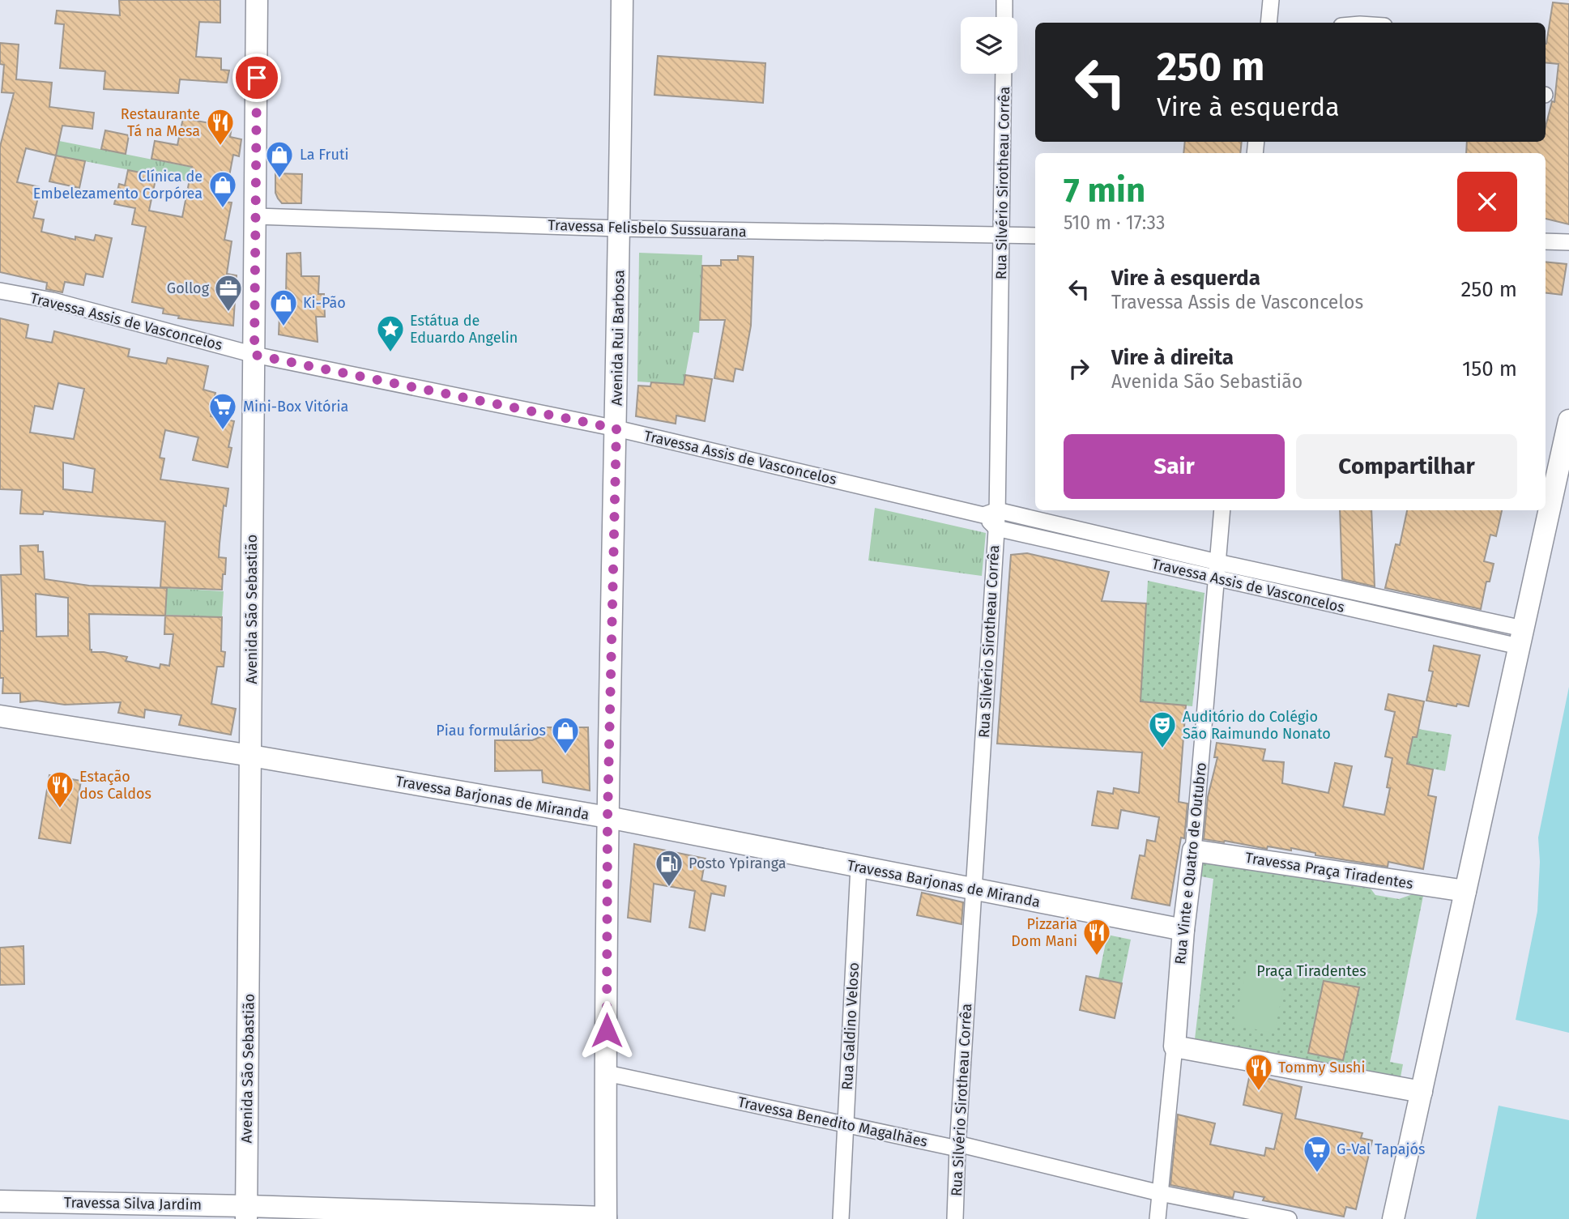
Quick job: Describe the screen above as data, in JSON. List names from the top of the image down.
{
  "streets": {
    "main road": [
      "Avenida Rui Barbosa",
      "Avenida São Sebastião",
      "Travessa Barjonas de Miranda",
      "Rua Vinte e Quatro de Outubro",
      "Travessa Praça Tiradentes",
      "Travessa Silva Jardim"
    ],
    "street": [
      "Rua Silvério Sirotheau Corrêa",
      "Travessa Felisbelo Sussuarana",
      "Travessa Assis de Vasconcelos",
      "Rua Galdino Veloso",
      "Travessa Benedito Magalhães"
    ]
  },
  "crossings": [
    ["Rua Silvério Sirotheau Corrêa", "Travessa Felisbelo Sussuarana"],
    ["Rua Silvério Sirotheau Corrêa", "Travessa Assis de Vasconcelos"],
    ["Rua Silvério Sirotheau Corrêa", "Travessa Barjonas de Miranda"],
    ["Rua Silvério Sirotheau Corrêa", "Travessa Benedito Magalhães"],
    ["Travessa Felisbelo Sussuarana", "Avenida Rui Barbosa"],
    ["Travessa Felisbelo Sussuarana", "Avenida São Sebastião"],
    ["Travessa Assis de Vasconcelos", "Avenida Rui Barbosa"],
    ["Travessa Assis de Vasconcelos", "Avenida São Sebastião"],
    ["Travessa Assis de Vasconcelos", "Rua Vinte e Quatro de Outubro"],
    ["Avenida Rui Barbosa", "Travessa Barjonas de Miranda"],
    ["Avenida Rui Barbosa", "Travessa Benedito Magalhães"],
    ["Avenida Rui Barbosa", "Travessa Silva Jardim"],
    ["Avenida São Sebastião", "Travessa Barjonas de Miranda"],
    ["Avenida São Sebastião", "Travessa Silva Jardim"],
    ["Travessa Barjonas de Miranda", "Rua Vinte e Quatro de Outubro"],
    ["Travessa Barjonas de Miranda", "Rua Galdino Veloso"],
    ["Rua Vinte e Quatro de Outubro", "Travessa Praça Tiradentes"],
    ["Rua Vinte e Quatro de Outubro", "Travessa Benedito Magalhães"],
    ["Rua Galdino Veloso", "Travessa Benedito Magalhães"]
  ],
  "parks": ["Praça Tiradentes"],
  "places": {
    "restaurant": [
      "Restaurante Tá na Mesa",
      "Estação dos Caldos",
      "Pizzaria Dom Mani",
      "Tommy Sushi"
    ],
    "shop": [
      "La Fruti",
      "Clínica de Embelezamento Corpórea",
      "Ki-Pão",
      "Piau formulários"
    ],
    "office": ["Gollog"],
    "place": ["Estátua de Eduardo Angelin"],
    "supermarket": ["Mini-Box Vitória", "G-Val Tapajós"],
    "theatre": ["Auditório do Colégio São Raimundo Nonato"],
    "fuel station": ["Posto Ypiranga"]
  },
  "page": {
    "turn": ["250 m", "Vire à esquerda"],
    "heading": ["7 min", "510 m · 17:33"],
    "list": [
      {
        "name": "Vire à esquerda",
        "note": "Travessa Assis de Vasconcelos",
        "value": "250 m"
      },
      {
        "name": "Vire à direita",
        "note": "Avenida São Sebastião",
        "value": "150 m"
      }
    ],
    "buttons": ["Sair", "Compartilhar"]
  }
}
